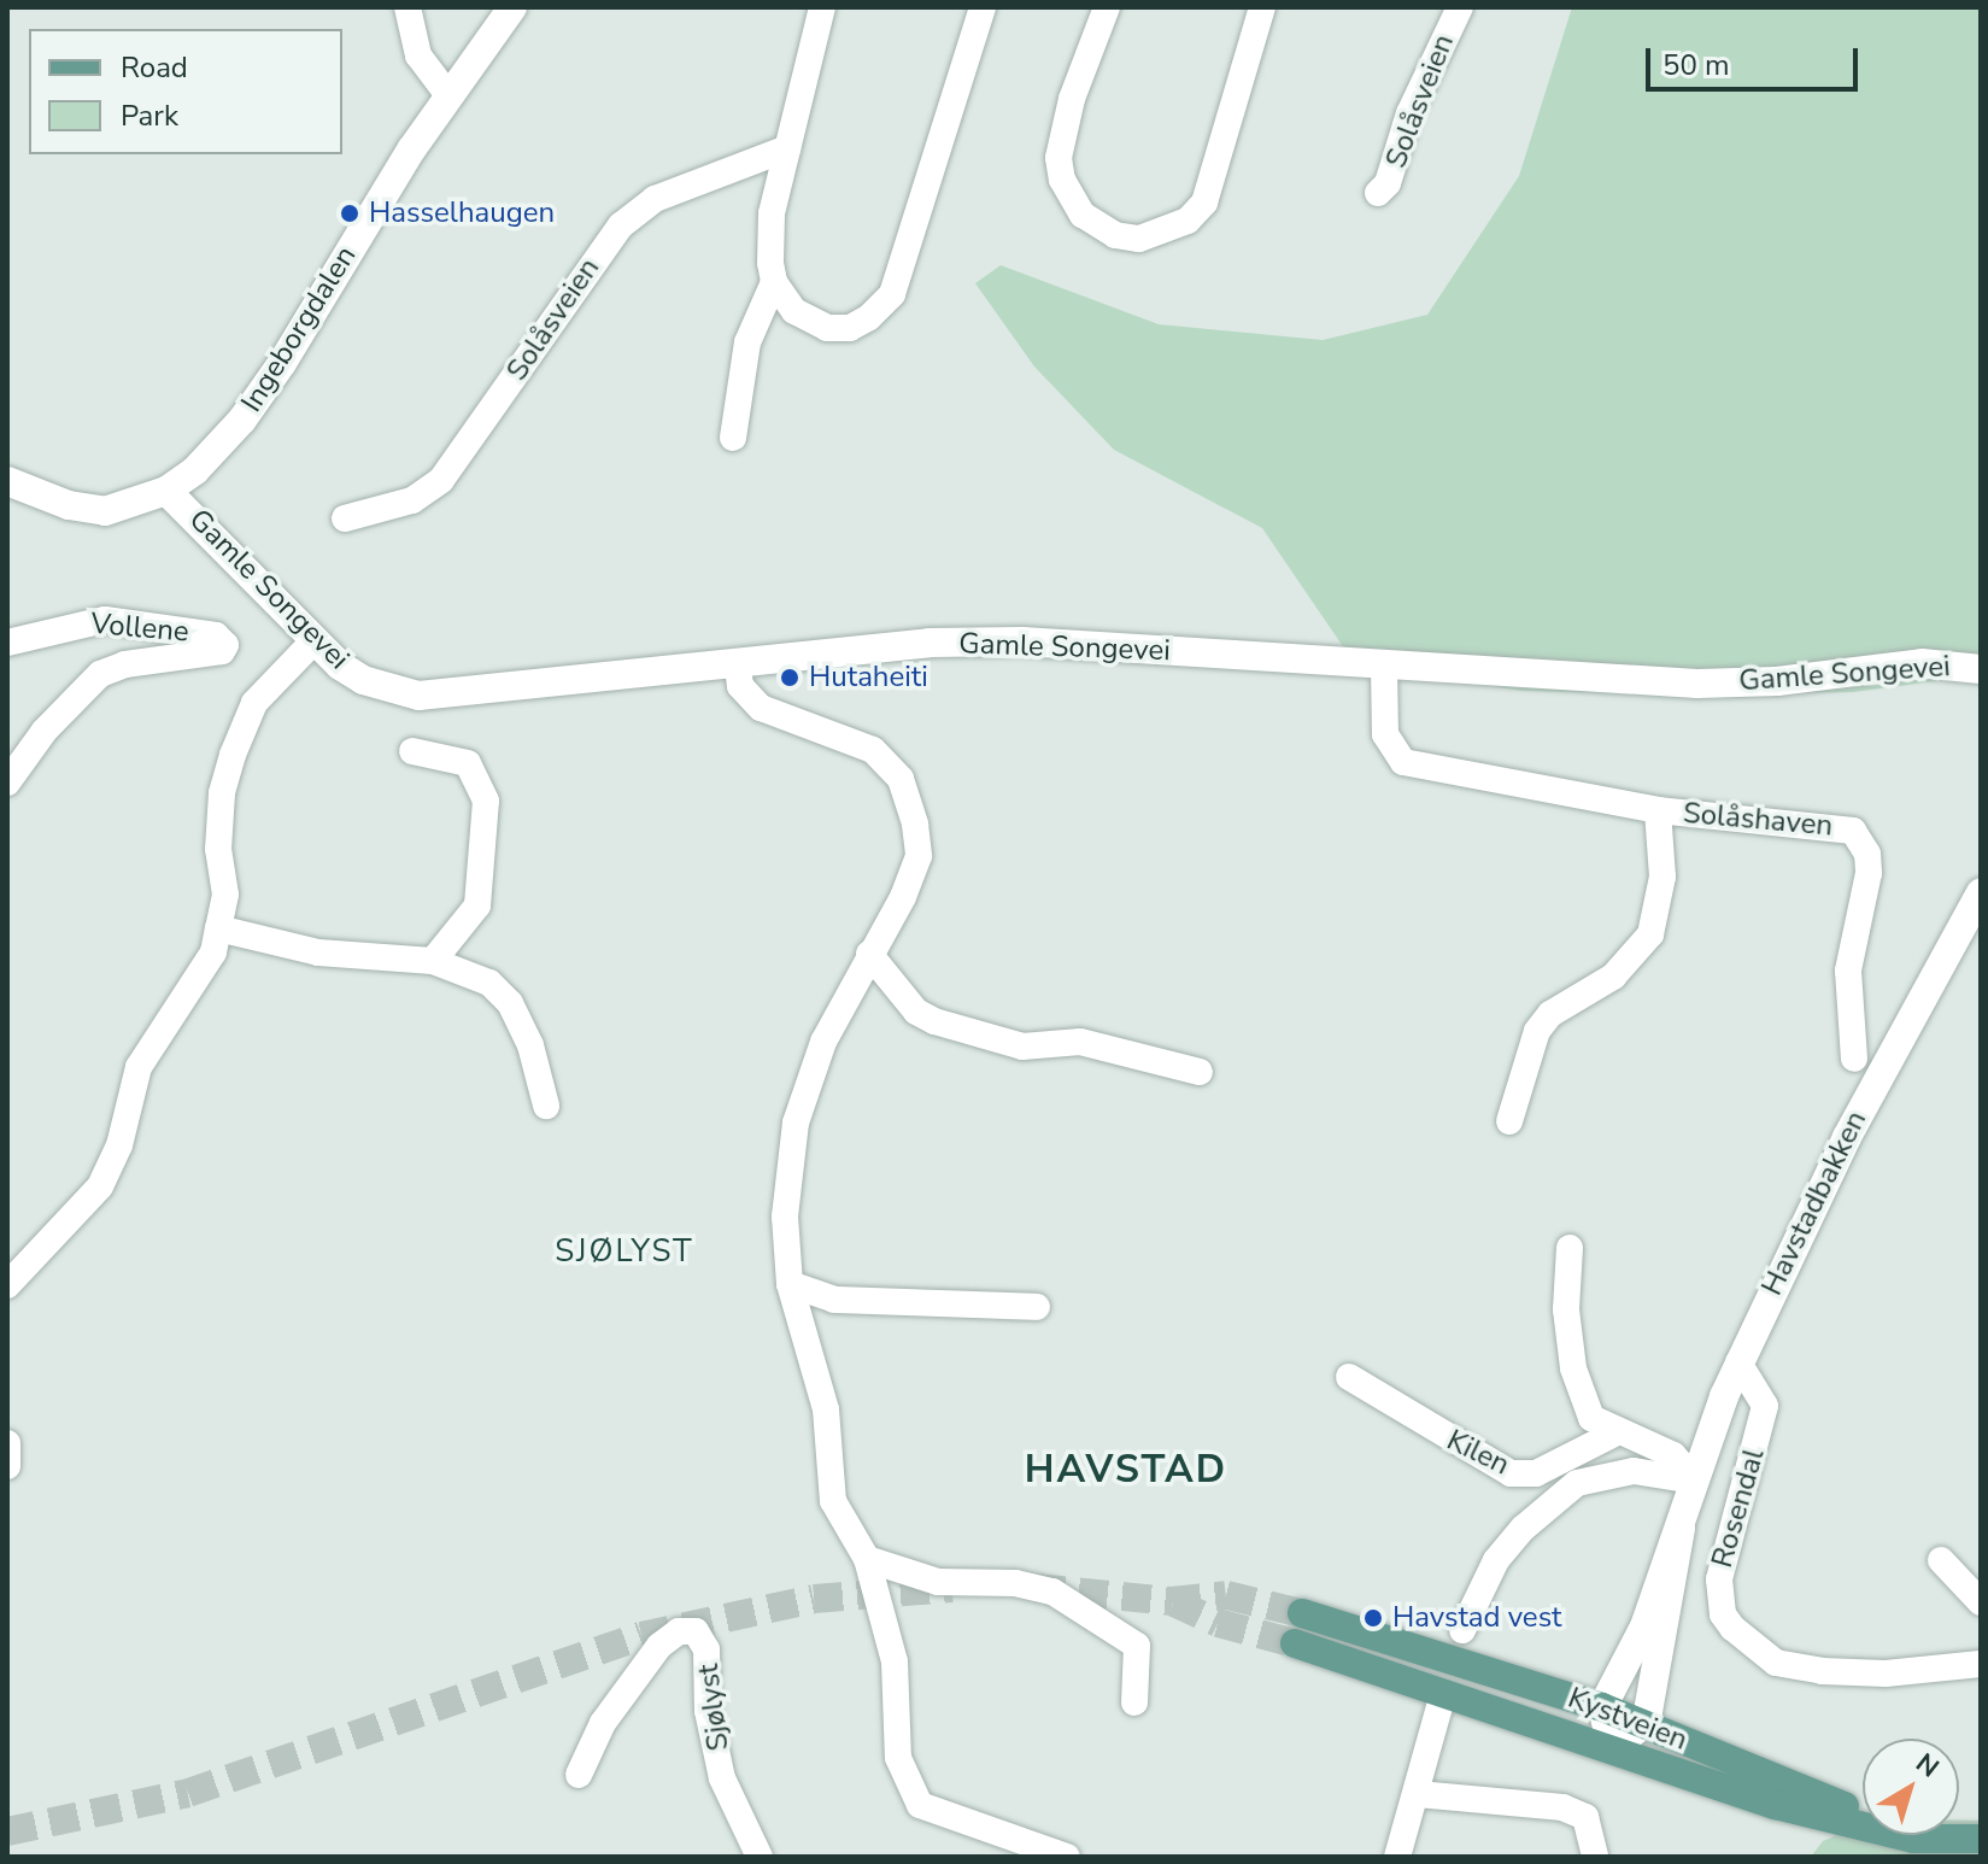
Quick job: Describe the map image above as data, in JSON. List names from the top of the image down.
{
  "streets": {
    "main road": [
      "Ingeborgdalen",
      "Gamle Songevei",
      "Havstadbakken",
      "Kystveien"
    ],
    "street": [
      "Solåsveien",
      "Vollene",
      "Solåshaven",
      "Kilen",
      "Rosendal",
      "Sjølyst"
    ]
  },
  "crossings": [
    ["Ingeborgdalen", "Gamle Songevei"],
    ["Gamle Songevei", "Solåshaven"],
    ["Havstadbakken", "Rosendal"],
    ["Havstadbakken", "Kystveien"]
  ],
  "districts": ["SJØLYST", "HAVSTAD"],
  "places": ["Hasselhaugen", "Hutaheiti", "Havstad vest"],
  "legend": ["Road", "Park"],
  "scale_bar": "50 m",
  "north": "top right"
}
